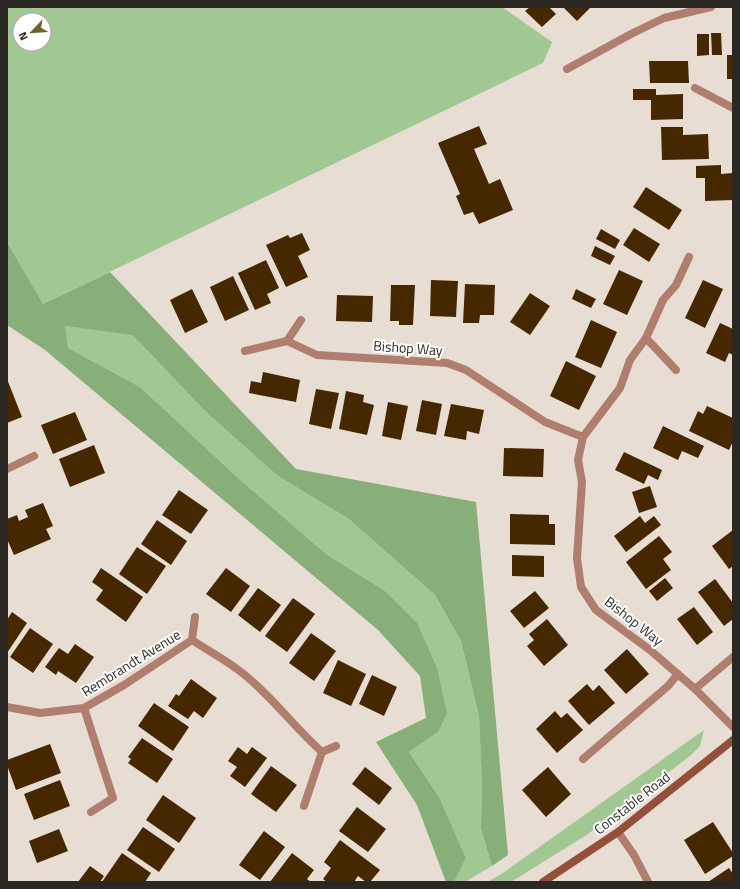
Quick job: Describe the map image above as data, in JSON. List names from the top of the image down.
{
  "streets": {
    "street": ["Bishop Way", "Rembrandt Avenue", "Constable Road"]
  },
  "north": "bottom left"
}
